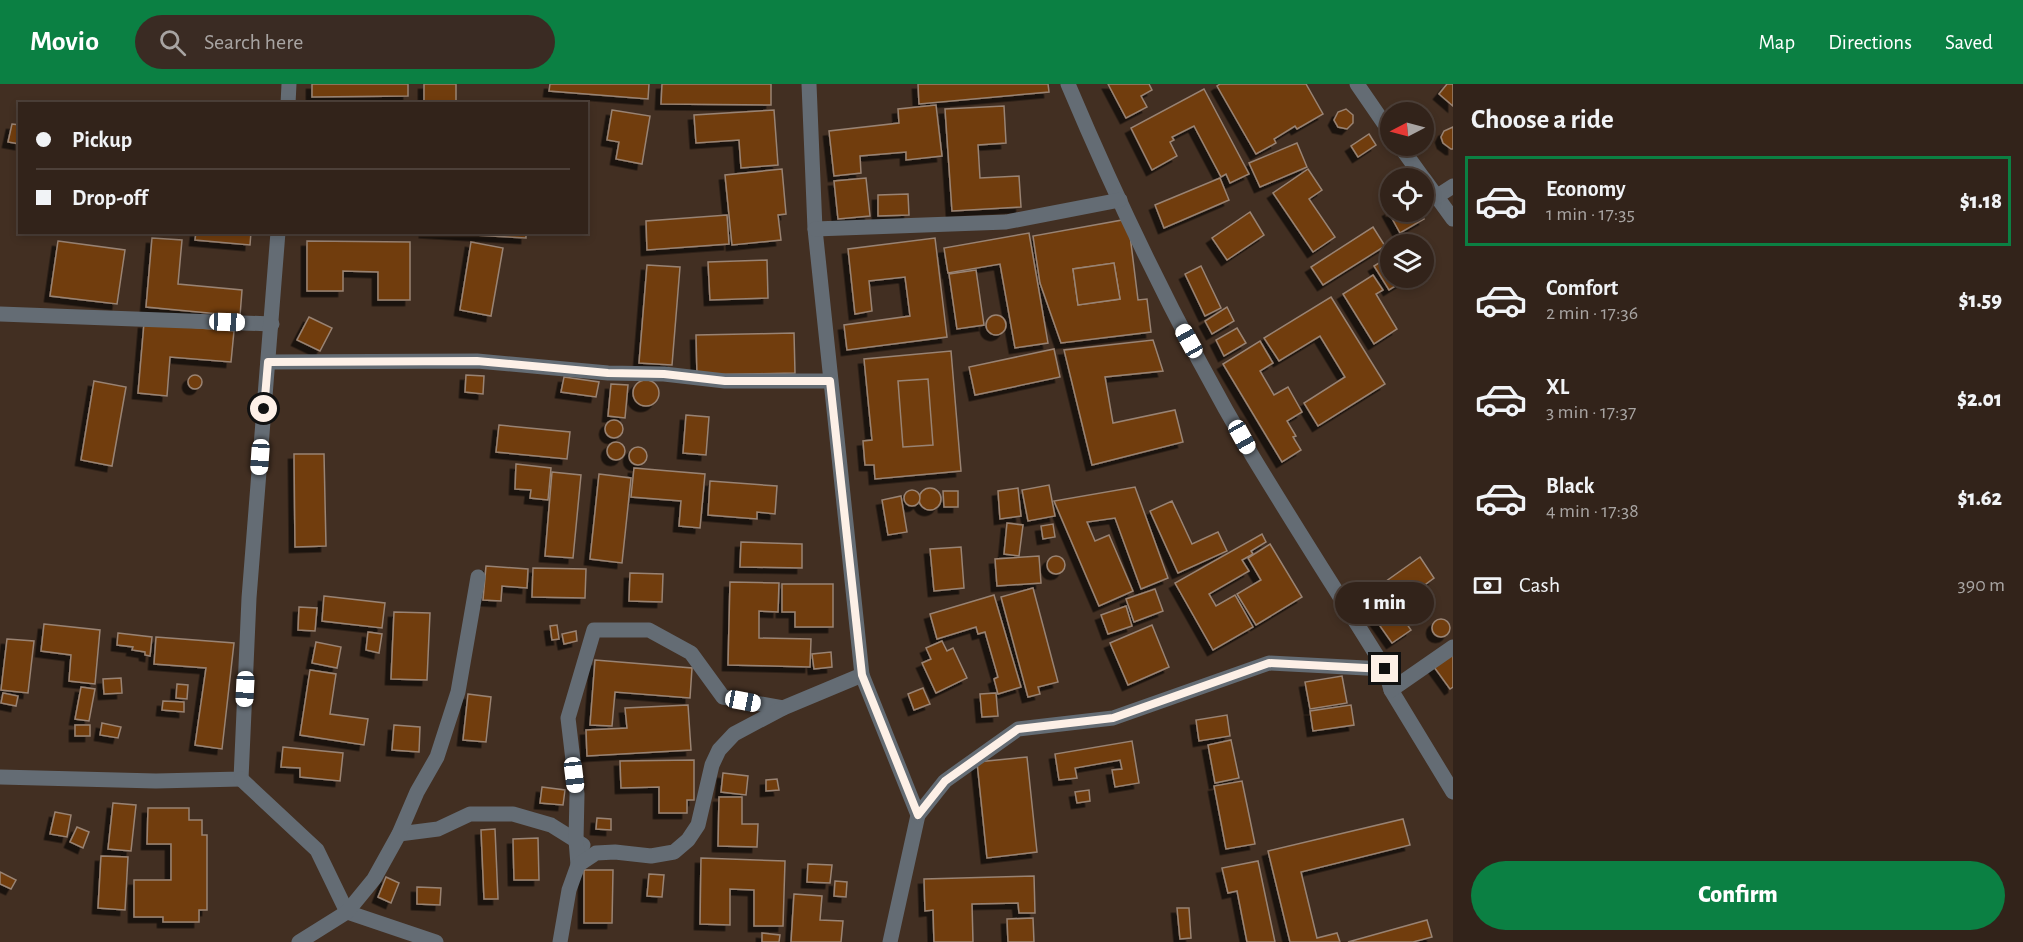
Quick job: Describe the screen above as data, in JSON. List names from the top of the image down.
{
  "north": "left",
  "page": {
    "header": "Movio",
    "search": "Search here",
    "nav": ["Map", "Directions", "Saved"],
    "heading": "Choose a ride",
    "banner": ["Pickup", "Drop-off"],
    "list": [
      {
        "name": "Economy",
        "note": "1 min · 17:35",
        "value": "$1.18"
      },
      {
        "name": "Comfort",
        "note": "2 min · 17:36",
        "value": "$1.59"
      },
      {
        "name": "XL",
        "note": "3 min · 17:37",
        "value": "$2.01"
      },
      {
        "name": "Black",
        "note": "4 min · 17:38",
        "value": "$1.62"
      }
    ],
    "pay": ["Cash", "390 m"],
    "bubble": "1 min",
    "buttons": "Confirm"
  }
}
